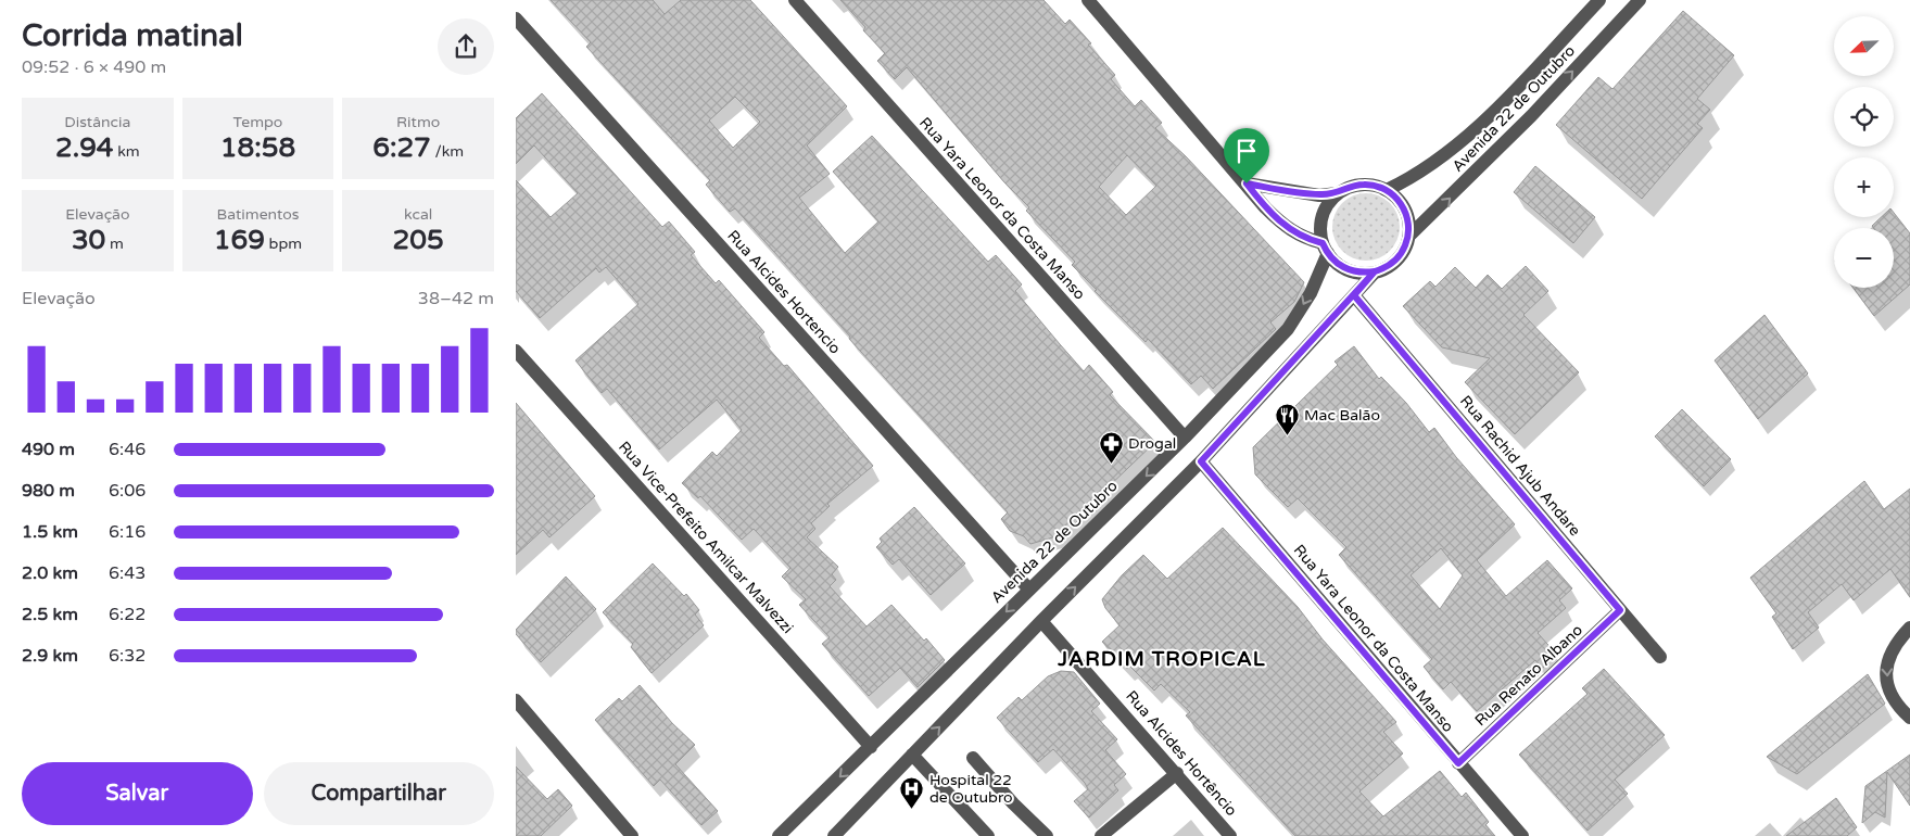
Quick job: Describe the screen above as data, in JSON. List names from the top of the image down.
{
  "streets": {
    "street": [
      "Avenida 22 de Outubro",
      "Rua Yara Leonor da Costa Manso",
      "Rua Alcides Hortencio",
      "Rua Rachid Ajub Andare",
      "Rua Vice-Prefeito Amilcar Malvezzi",
      "Rua Renato Albano",
      "Rua Alcides Hortêncio"
    ]
  },
  "crossings": [
    ["Avenida 22 de Outubro", "Rua Yara Leonor da Costa Manso"],
    ["Avenida 22 de Outubro", "Rua Alcides Hortencio"],
    ["Avenida 22 de Outubro", "Rua Vice-Prefeito Amilcar Malvezzi"],
    ["Rua Yara Leonor da Costa Manso", "Rua Renato Albano"],
    ["Rua Rachid Ajub Andare", "Rua Renato Albano"]
  ],
  "districts": ["JARDIM TROPICAL"],
  "places": {
    "restaurant": ["Mac Balão"],
    "pharmacy": ["Drogal"],
    "hospital": ["Hospital 22 de Outubro"]
  },
  "north": "bottom left",
  "page": {
    "heading": ["Corrida matinal", "09:52 · 6 × 490 m"],
    "map_buttons": ["+", "−"],
    "stats": [
      ["Distância", "2.94 km"],
      ["Tempo", "18:58"],
      ["Ritmo", "6:27 /km"],
      ["Elevação", "30 m"],
      ["Batimentos", "169 bpm"],
      ["kcal", "205"]
    ],
    "chart": ["Elevação", "38–42 m"],
    "list": [
      {
        "name": "490 m",
        "note": "6:46"
      },
      {
        "name": "980 m",
        "note": "6:06"
      },
      {
        "name": "1.5 km",
        "note": "6:16"
      },
      {
        "name": "2.0 km",
        "note": "6:43"
      },
      {
        "name": "2.5 km",
        "note": "6:22"
      },
      {
        "name": "2.9 km",
        "note": "6:32"
      }
    ],
    "buttons": ["Salvar", "Compartilhar"]
  }
}
